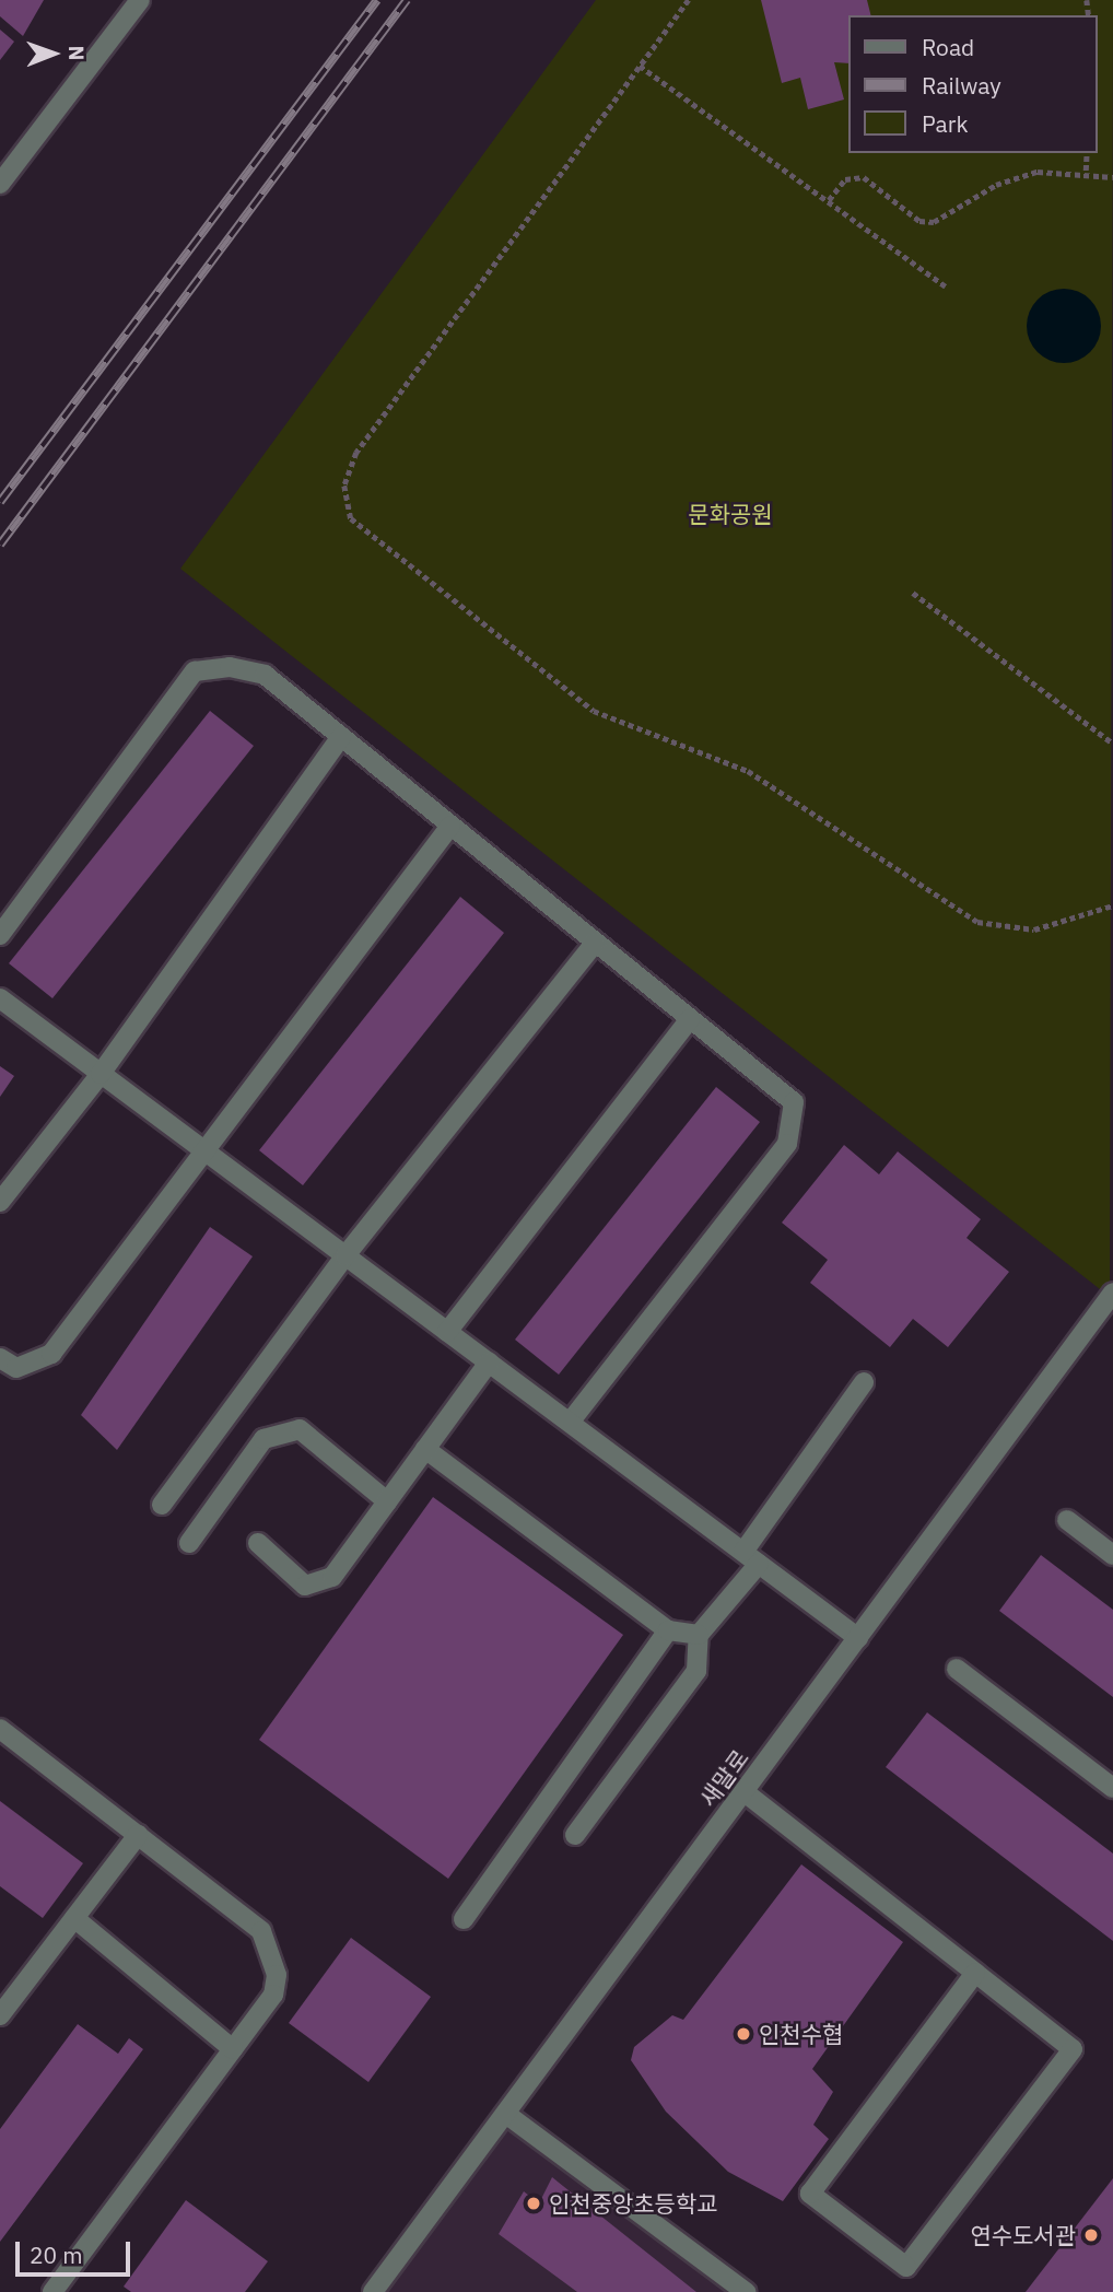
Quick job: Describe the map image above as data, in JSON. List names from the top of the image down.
{
  "streets": {
    "street": ["새말로"]
  },
  "parks": ["문화공원"],
  "places": ["인천수협", "인천중앙초등학교", "연수도서관"],
  "legend": ["Road", "Railway", "Park"],
  "scale_bar": "20 m",
  "north": "right"
}
